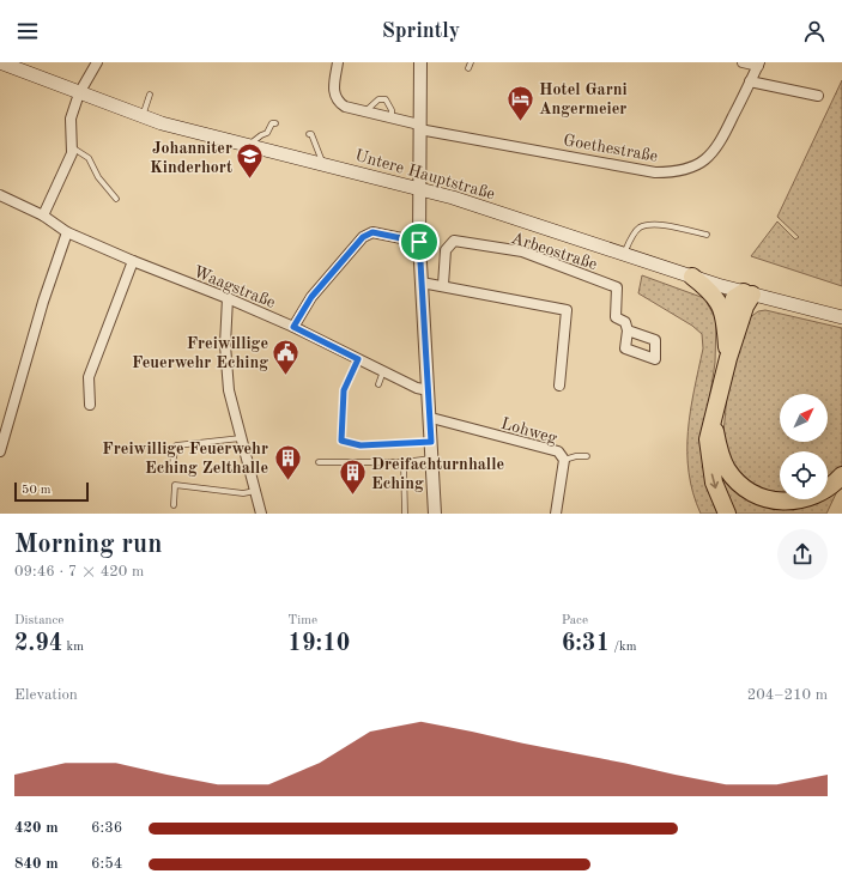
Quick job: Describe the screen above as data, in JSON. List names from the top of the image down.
{
  "streets": {
    "main road": ["Untere Hauptstraße"],
    "street": [
      "Goethestraße",
      "Arbeostraße",
      "Waagstraße",
      "Lohweg"
    ]
  },
  "places": {
    "hotel": ["Hotel Garni Angermeier"],
    "school or university": ["Johanniter Kinderhort"],
    "public building": ["Freiwillige Feuerwehr Eching"],
    "building": ["Freiwillige Feuerwehr Eching Zelthalle", "Dreifachturnhalle Eching"]
  },
  "scale_bar": "50 m",
  "north": "top right",
  "page": {
    "header": "Sprintly",
    "scale": "50 m",
    "heading": ["Morning run", "09:46 · 7 × 420 m"],
    "stats": [
      ["Distance", "2.94 km"],
      ["Time", "19:10"],
      ["Pace", "6:31 /km"]
    ],
    "chart": ["Elevation", "204–210 m"],
    "list": [
      {
        "name": "420 m",
        "note": "6:36"
      },
      {
        "name": "840 m",
        "note": "6:54"
      }
    ]
  }
}
